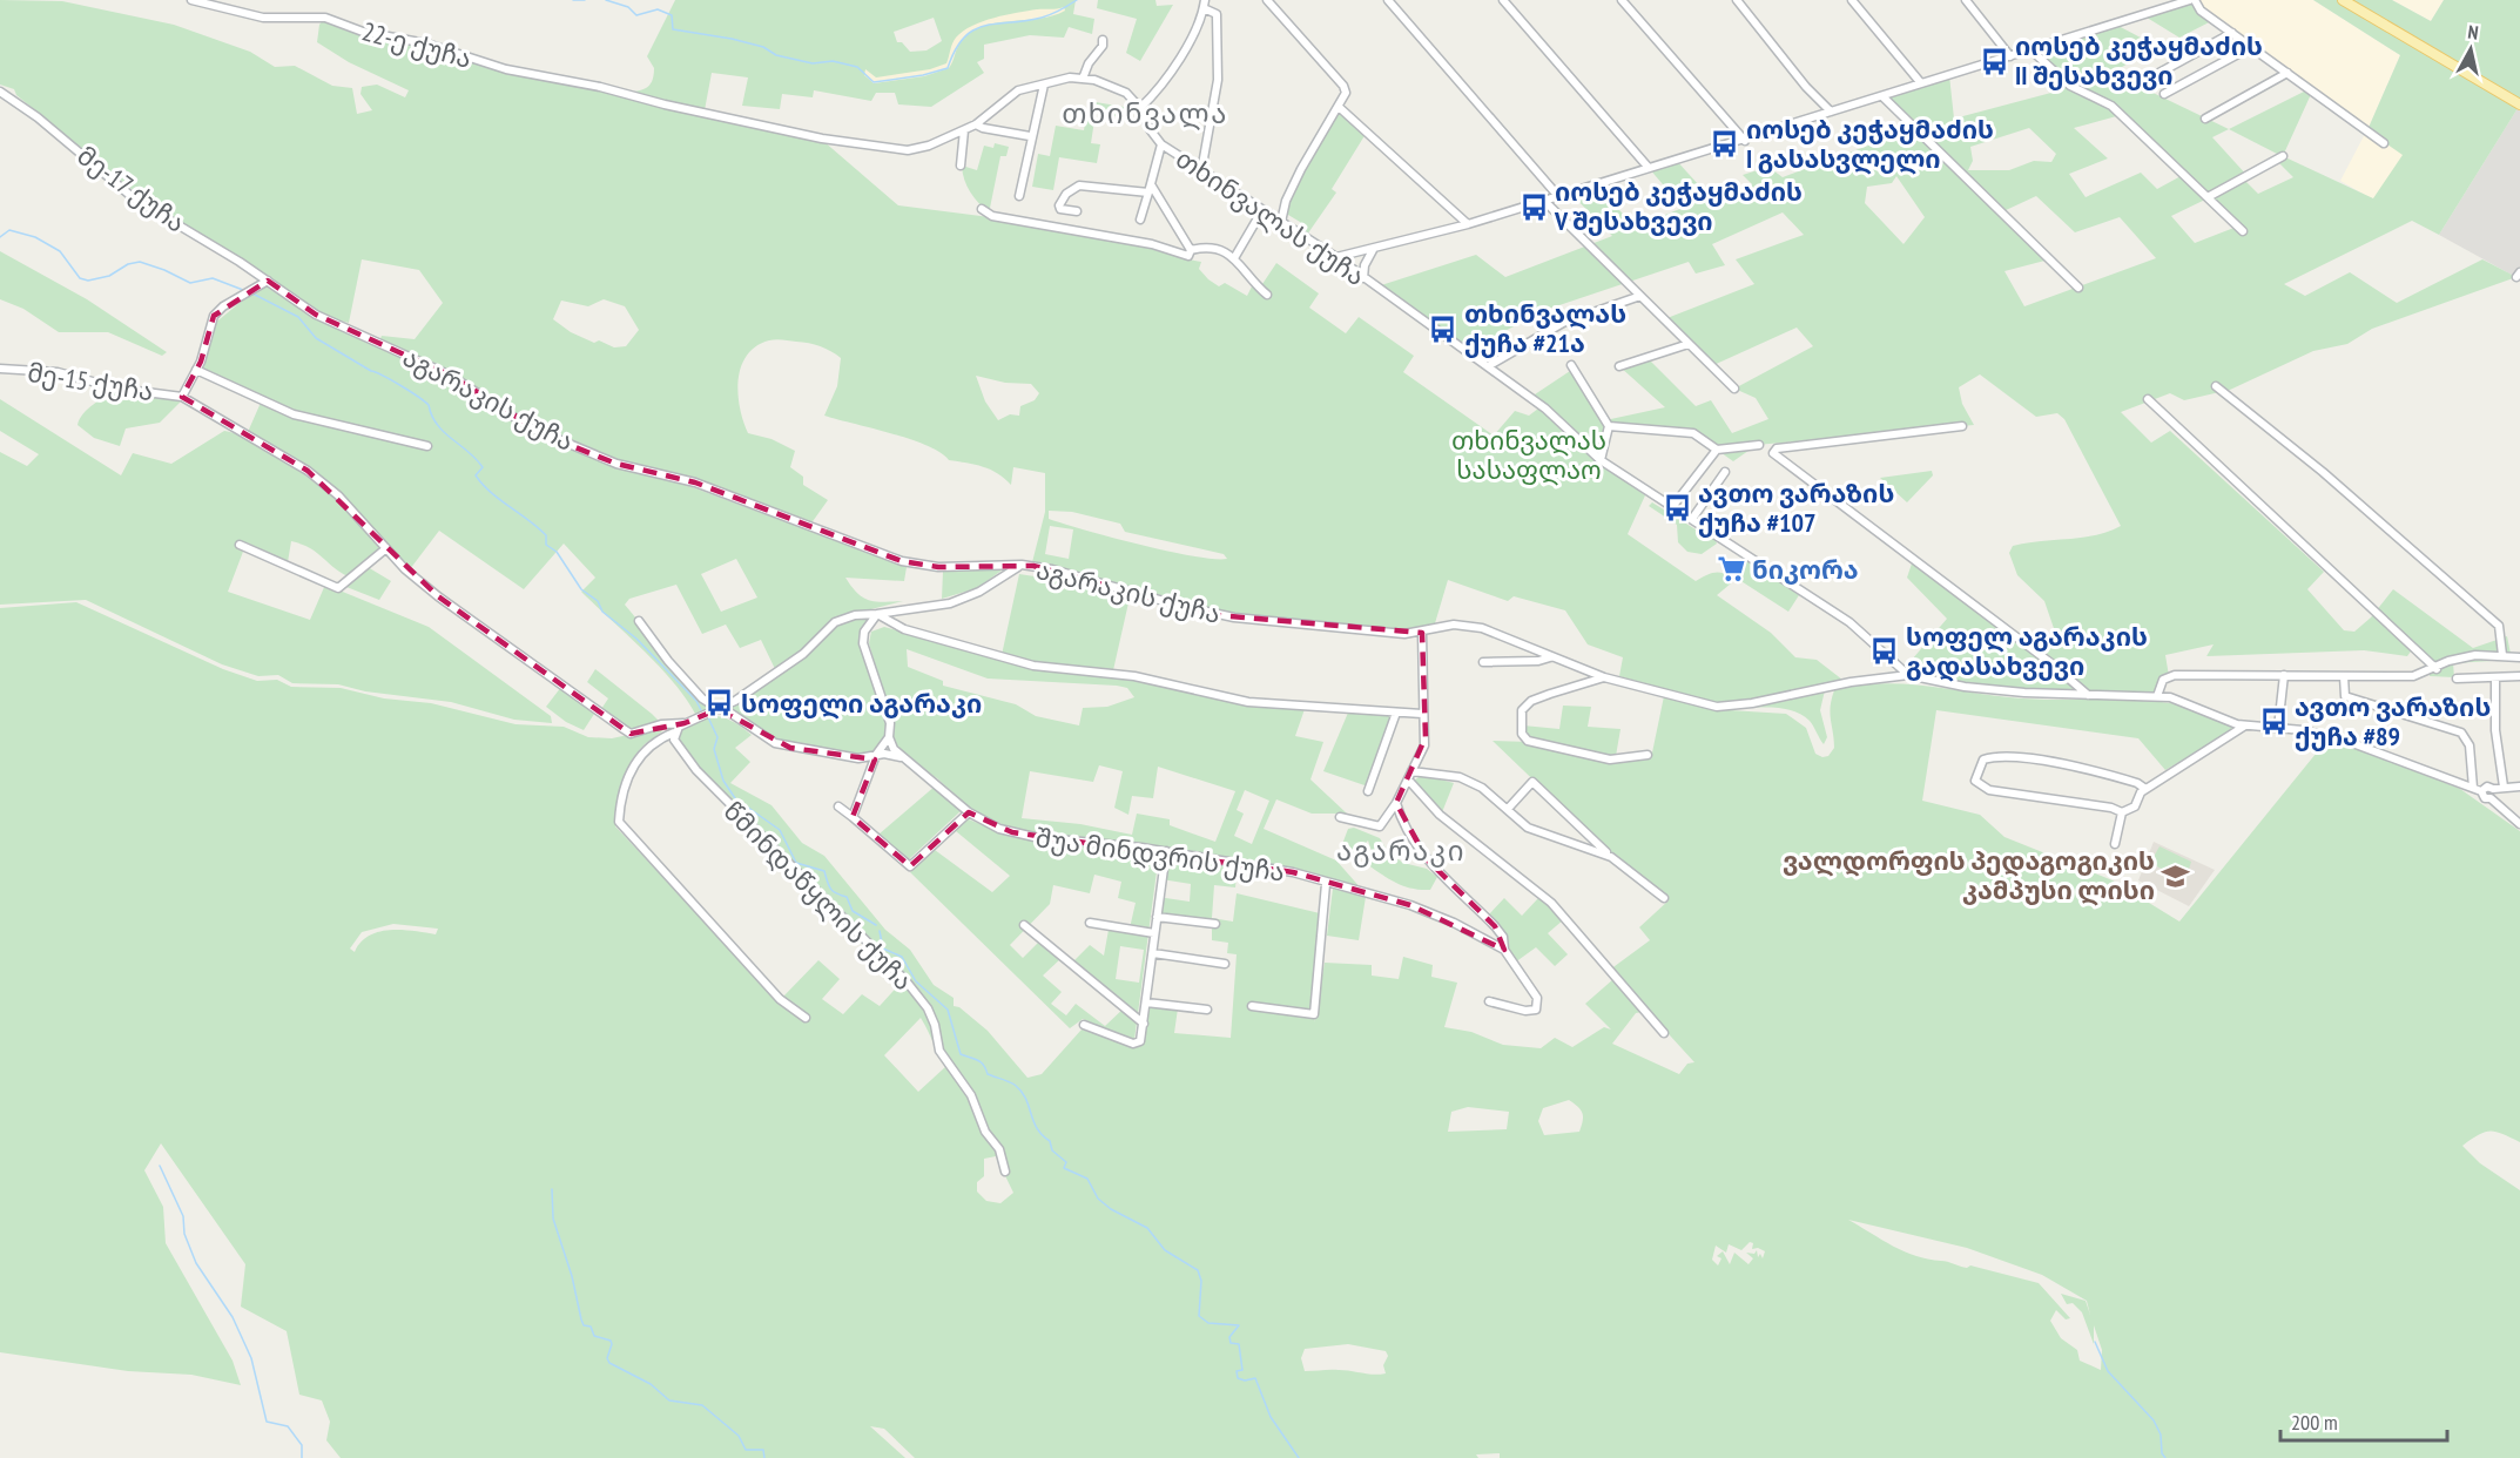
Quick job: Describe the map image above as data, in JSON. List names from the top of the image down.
{
  "streets": {
    "street": [
      "22-ე ქუჩა",
      "მე-17 ქუჩა",
      "თხინვალას ქუჩა",
      "მე-15 ქუჩა",
      "აგარაკის ქუჩა",
      "შუა მინდვრის ქუჩა",
      "წმინდაწყლის ქუჩა"
    ]
  },
  "crossings": [
    ["22-ე ქუჩა", "თხინვალას ქუჩა"],
    ["მე-17 ქუჩა", "აგარაკის ქუჩა"],
    ["თხინვალას ქუჩა", "აგარაკის ქუჩა"]
  ],
  "districts": ["თხინვალა", "აგარაკი"],
  "parks": ["თხინვალას სასაფლაო"],
  "places": {
    "bus stop": [
      "იოსებ კეჭაყმაძის II შესახვევი",
      "იოსებ კეჭაყმაძის I გასასვლელი",
      "იოსებ კეჭაყმაძის V შესახვევი",
      "თხინვალას ქუჩა #21ა",
      "ავთო ვარაზის ქუჩა #107",
      "სოფელ აგარაკის გადასახვევი",
      "სოფელი აგარაკი",
      "ავთო ვარაზის ქუჩა #89"
    ],
    "supermarket": ["ნიკორა"],
    "school or university": ["ვალდორფის პედაგოგიკის კამპუსი ლისი"]
  },
  "scale_bar": "200 m",
  "north": "top"
}
